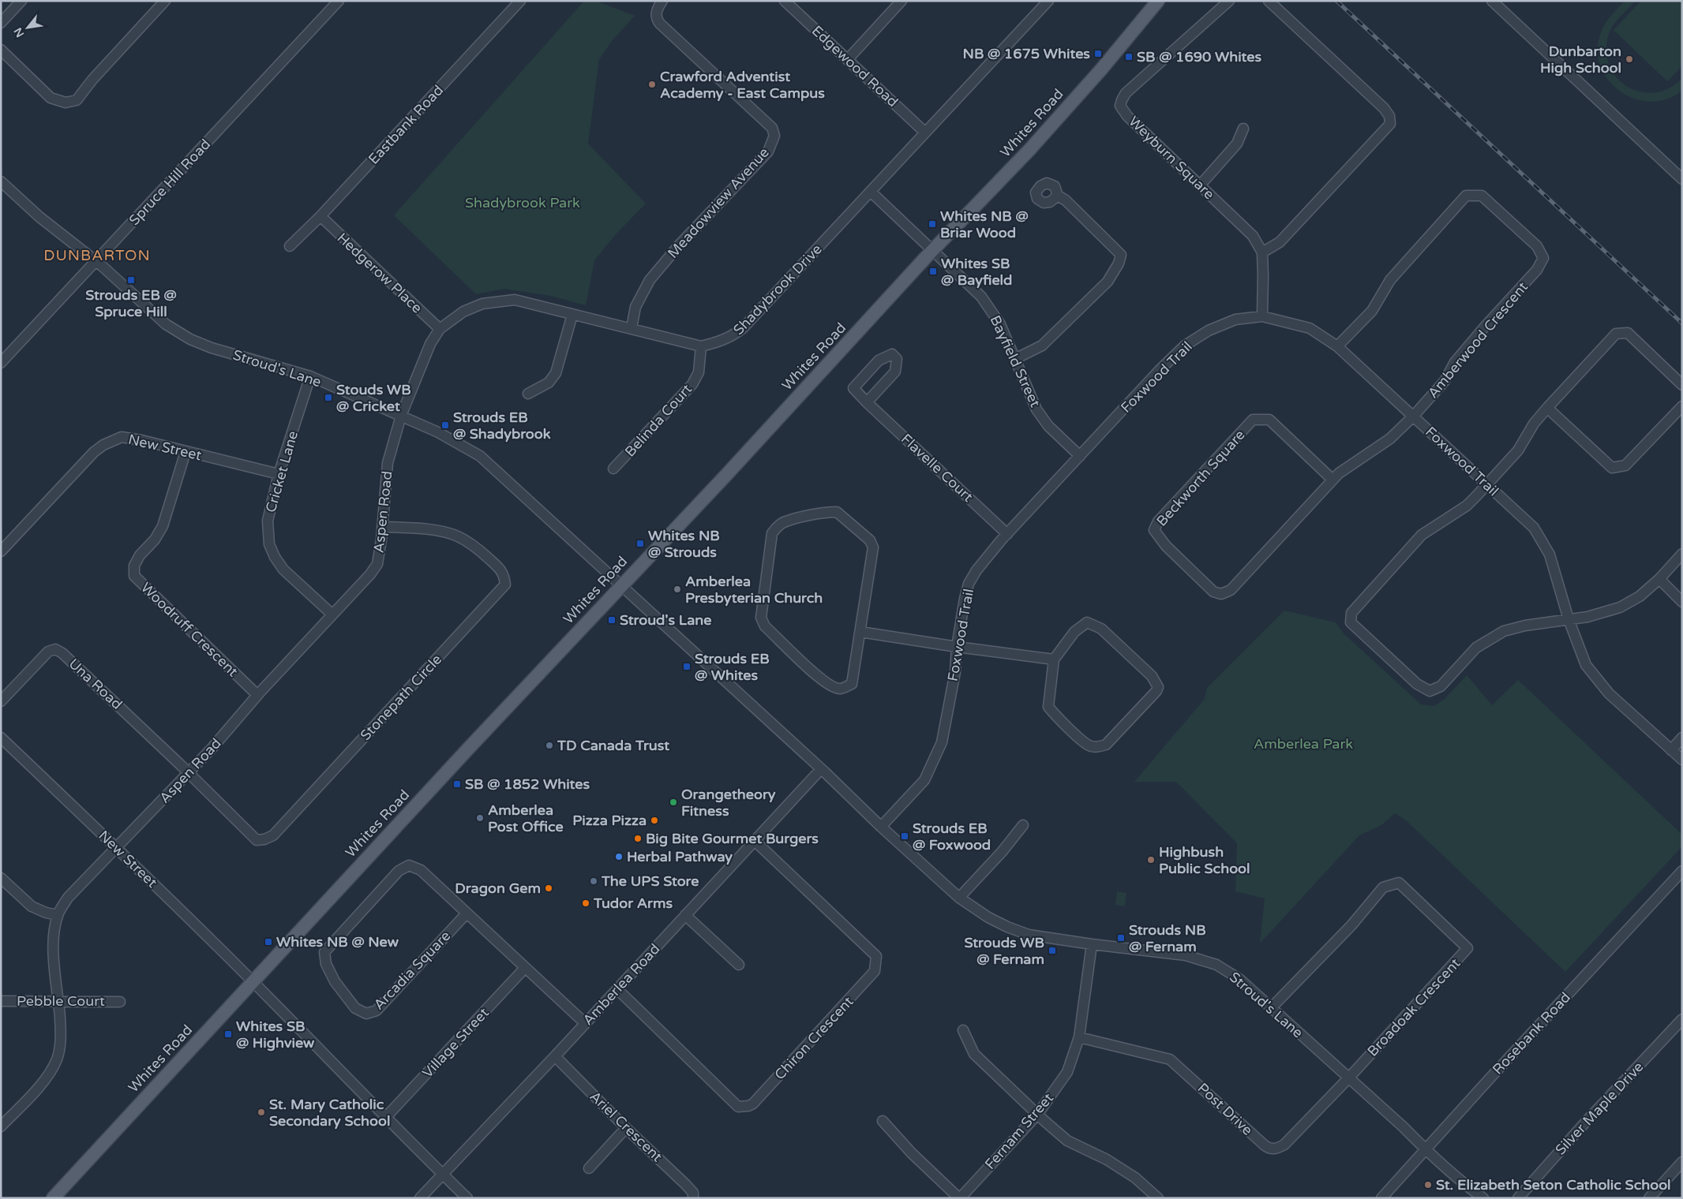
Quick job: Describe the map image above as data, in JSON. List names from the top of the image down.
{
  "streets": {
    "main road": ["Whites Road"],
    "street": [
      "Edgewood Road",
      "Eastbank Road",
      "Weyburn Square",
      "Spruce Hill Road",
      "Meadowview Avenue",
      "Hedgerow Place",
      "Shadybrook Drive",
      "Amberwood Crescent",
      "Bayfield Street",
      "Stroud's Lane",
      "Foxwood Trail",
      "Belinda Court",
      "New Street",
      "Flavelle Court",
      "Cricket Lane",
      "Beckworth Square",
      "Aspen Road",
      "Woodruff Crescent",
      "Una Road",
      "Stonepath Circle",
      "Arcadia Square",
      "Amberlea Road",
      "Pebble Court",
      "Broadoak Crescent",
      "Rosebank Road",
      "Chiron Crescent",
      "Village Street",
      "Silver Maple Drive",
      "Post Drive",
      "Ariel Crescent",
      "Fernam Street"
    ]
  },
  "crossings": [
    ["Edgewood Road", "Shadybrook Drive"],
    ["Whites Road", "Bayfield Street"],
    ["Whites Road", "Stroud's Lane"],
    ["Whites Road", "New Street"],
    ["Eastbank Road", "Hedgerow Place"],
    ["Weyburn Square", "Foxwood Trail"],
    ["Spruce Hill Road", "Stroud's Lane"],
    ["Meadowview Avenue", "Shadybrook Drive"],
    ["Hedgerow Place", "Shadybrook Drive"],
    ["Shadybrook Drive", "Bayfield Street"],
    ["Shadybrook Drive", "Stroud's Lane"],
    ["Shadybrook Drive", "Belinda Court"],
    ["Shadybrook Drive", "Aspen Road"],
    ["Amberwood Crescent", "Foxwood Trail"],
    ["Amberwood Crescent", "Beckworth Square"],
    ["Bayfield Street", "Foxwood Trail"],
    ["Stroud's Lane", "Foxwood Trail"],
    ["Stroud's Lane", "Cricket Lane"],
    ["Stroud's Lane", "Aspen Road"],
    ["Stroud's Lane", "Amberlea Road"],
    ["Stroud's Lane", "Broadoak Crescent"],
    ["Stroud's Lane", "Rosebank Road"],
    ["Stroud's Lane", "Post Drive"],
    ["Stroud's Lane", "Fernam Street"],
    ["Foxwood Trail", "Flavelle Court"],
    ["Foxwood Trail", "Beckworth Square"],
    ["New Street", "Cricket Lane"],
    ["New Street", "Aspen Road"],
    ["New Street", "Woodruff Crescent"],
    ["New Street", "Amberlea Road"],
    ["New Street", "Village Street"],
    ["Cricket Lane", "Aspen Road"],
    ["Aspen Road", "Woodruff Crescent"],
    ["Aspen Road", "Una Road"],
    ["Aspen Road", "Stonepath Circle"],
    ["Aspen Road", "Pebble Court"],
    ["Una Road", "Stonepath Circle"],
    ["Arcadia Square", "Amberlea Road"],
    ["Arcadia Square", "Village Street"],
    ["Amberlea Road", "Chiron Crescent"],
    ["Amberlea Road", "Ariel Crescent"],
    ["Broadoak Crescent", "Post Drive"],
    ["Post Drive", "Fernam Street"]
  ],
  "districts": ["DUNBARTON"],
  "parks": ["Shadybrook Park", "Amberlea Park"],
  "places": {
    "transit": [
      "NB @ 1675 Whites",
      "SB @ 1690 Whites",
      "Whites NB @ Briar Wood",
      "Whites SB @ Bayfield",
      "Strouds EB @ Spruce Hill",
      "Stouds WB @ Cricket",
      "Strouds EB @ Shadybrook",
      "Whites NB @ Strouds",
      "Stroud's Lane",
      "Strouds EB @ Whites",
      "SB @ 1852 Whites",
      "Strouds EB @ Foxwood",
      "Strouds NB @ Fernam",
      "Whites NB @ New",
      "Strouds WB @ Fernam",
      "Whites SB @ Highview"
    ],
    "other": [
      "Dunbarton High School",
      "Crawford Adventist Academy - East Campus",
      "Amberlea Presbyterian Church",
      "TD Canada Trust",
      "Orangetheory Fitness",
      "Amberlea Post Office",
      "Pizza Pizza",
      "Big Bite Gourmet Burgers",
      "Herbal Pathway",
      "Highbush Public School",
      "The UPS Store",
      "Dragon Gem",
      "Tudor Arms",
      "St. Mary Catholic Secondary School",
      "St. Elizabeth Seton Catholic School"
    ]
  },
  "north": "bottom left"
}
